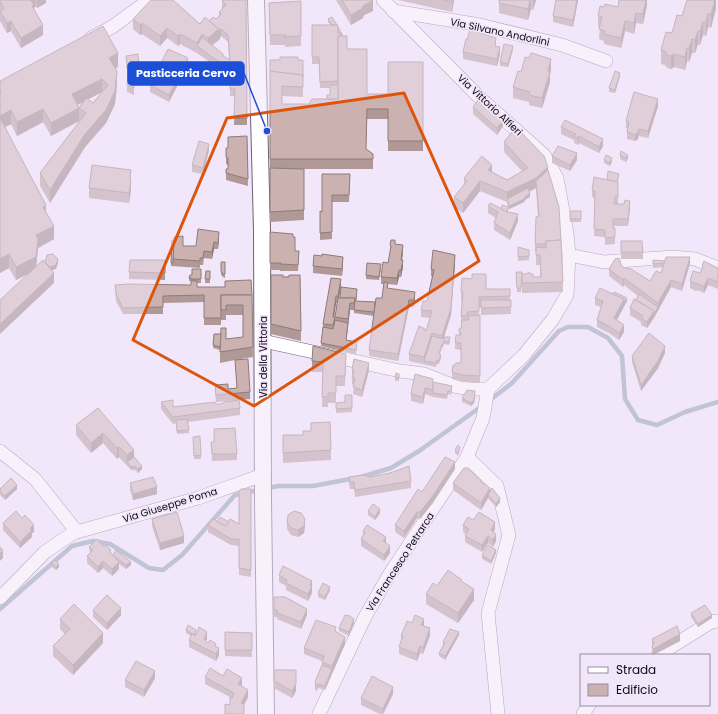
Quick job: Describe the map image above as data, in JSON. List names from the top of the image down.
{
  "streets": {
    "street": [
      "Via Silvano Andorlini",
      "Via Vittorio Alfieri",
      "Via della Vittoria",
      "Via Giuseppe Poma",
      "Via Francesco Petrarca"
    ]
  },
  "crossings": [
    ["Via Silvano Andorlini", "Via Vittorio Alfieri"],
    ["Via della Vittoria", "Via Giuseppe Poma"]
  ],
  "places": ["Pasticceria Cervo"],
  "legend": ["Strada", "Edificio"]
}
